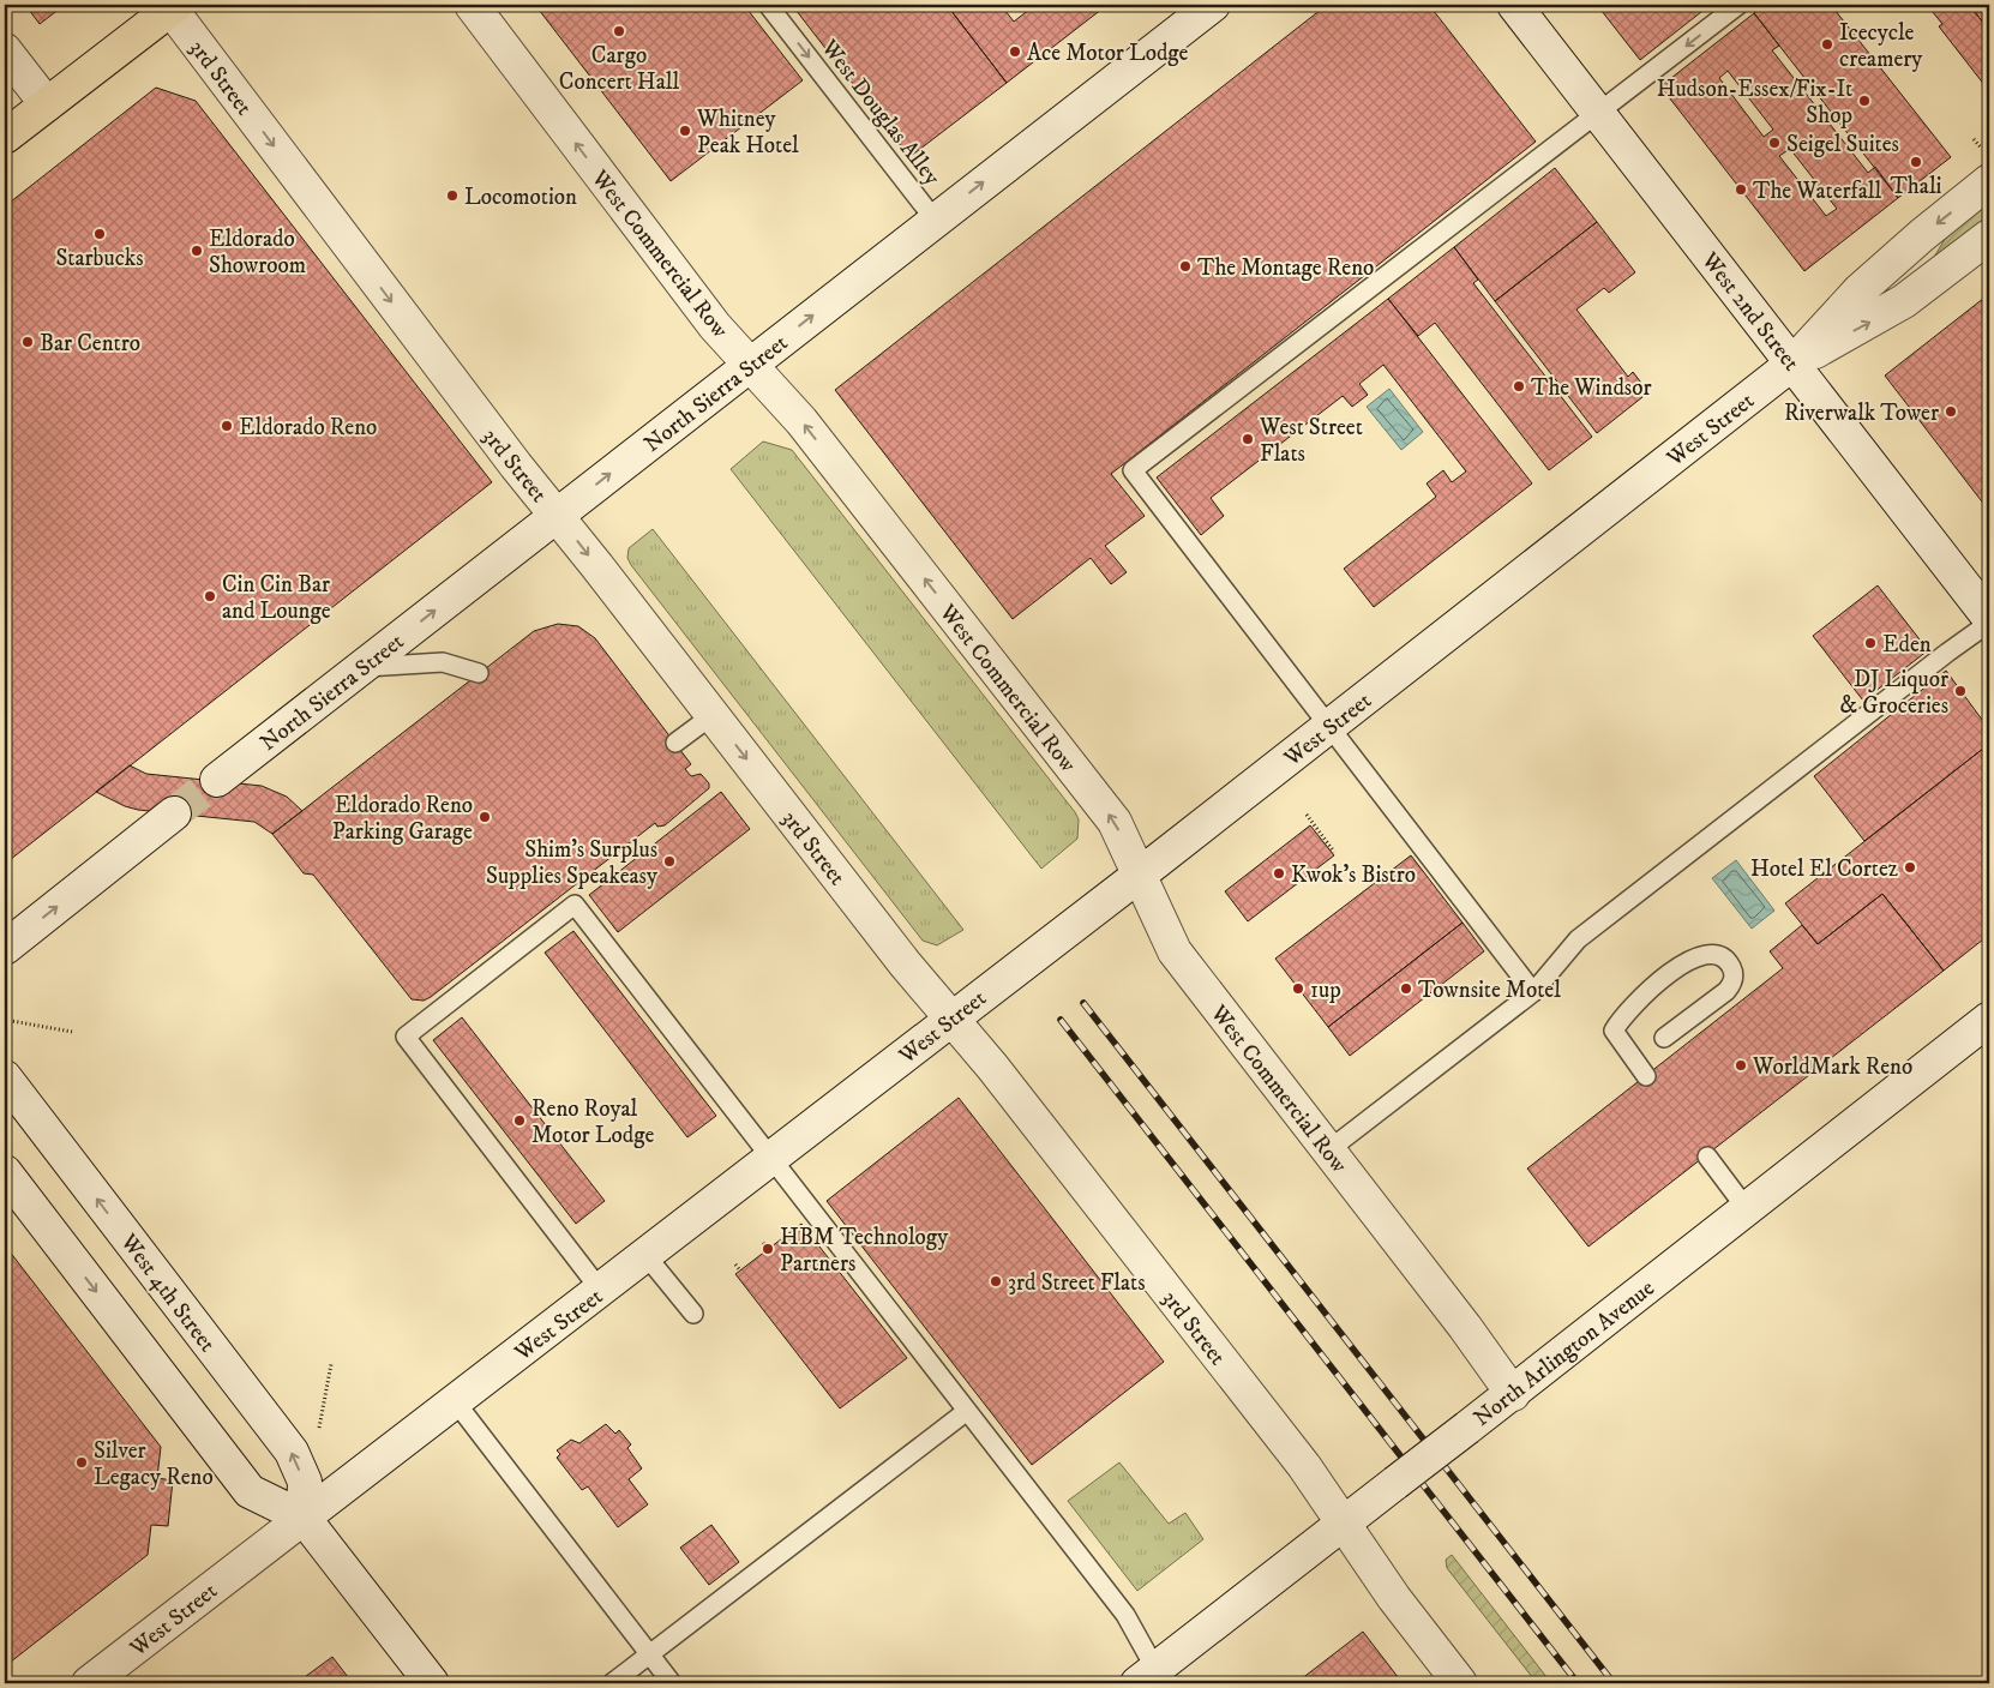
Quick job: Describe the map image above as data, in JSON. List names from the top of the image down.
{
  "streets": {
    "street": [
      "3rd Street",
      "West Commercial Row",
      "West 2nd Street",
      "North Sierra Street",
      "West Street",
      "West 4th Street",
      "North Arlington Avenue"
    ],
    "lane": ["West Douglas Alley"]
  },
  "crossings": [
    ["3rd Street", "North Sierra Street"],
    ["3rd Street", "West Street"],
    ["3rd Street", "North Arlington Avenue"],
    ["West Douglas Alley", "North Sierra Street"],
    ["West Commercial Row", "North Sierra Street"],
    ["West Commercial Row", "West Street"],
    ["West Commercial Row", "North Arlington Avenue"],
    ["West 2nd Street", "West Street"],
    ["West Street", "West 4th Street"]
  ],
  "one_way": [
    "3rd Street",
    "West Douglas Alley",
    "West Commercial Row",
    "North Sierra Street"
  ],
  "places": [
    "Cargo Concert Hall",
    "Icecycle creamery",
    "Ace Motor Lodge",
    "Hudson-Essex/Fix-It Shop",
    "Whitney Peak Hotel",
    "Seigel Suites",
    "Thali",
    "The Waterfall",
    "Locomotion",
    "Starbucks",
    "Eldorado Showroom",
    "The Montage Reno",
    "Bar Centro",
    "The Windsor",
    "Riverwalk Tower",
    "Eldorado Reno",
    "West Street Flats",
    "Cin Cin Bar and Lounge",
    "Eden",
    "DJ Liquor & Groceries",
    "Eldorado Reno Parking Garage",
    "Shim's Surplus Supplies Speakeasy",
    "Hotel El Cortez",
    "Kwok's Bistro",
    "1up",
    "Townsite Motel",
    "WorldMark Reno",
    "Reno Royal Motor Lodge",
    "HBM Technology Partners",
    "3rd Street Flats",
    "Silver Legacy Reno"
  ]
}
